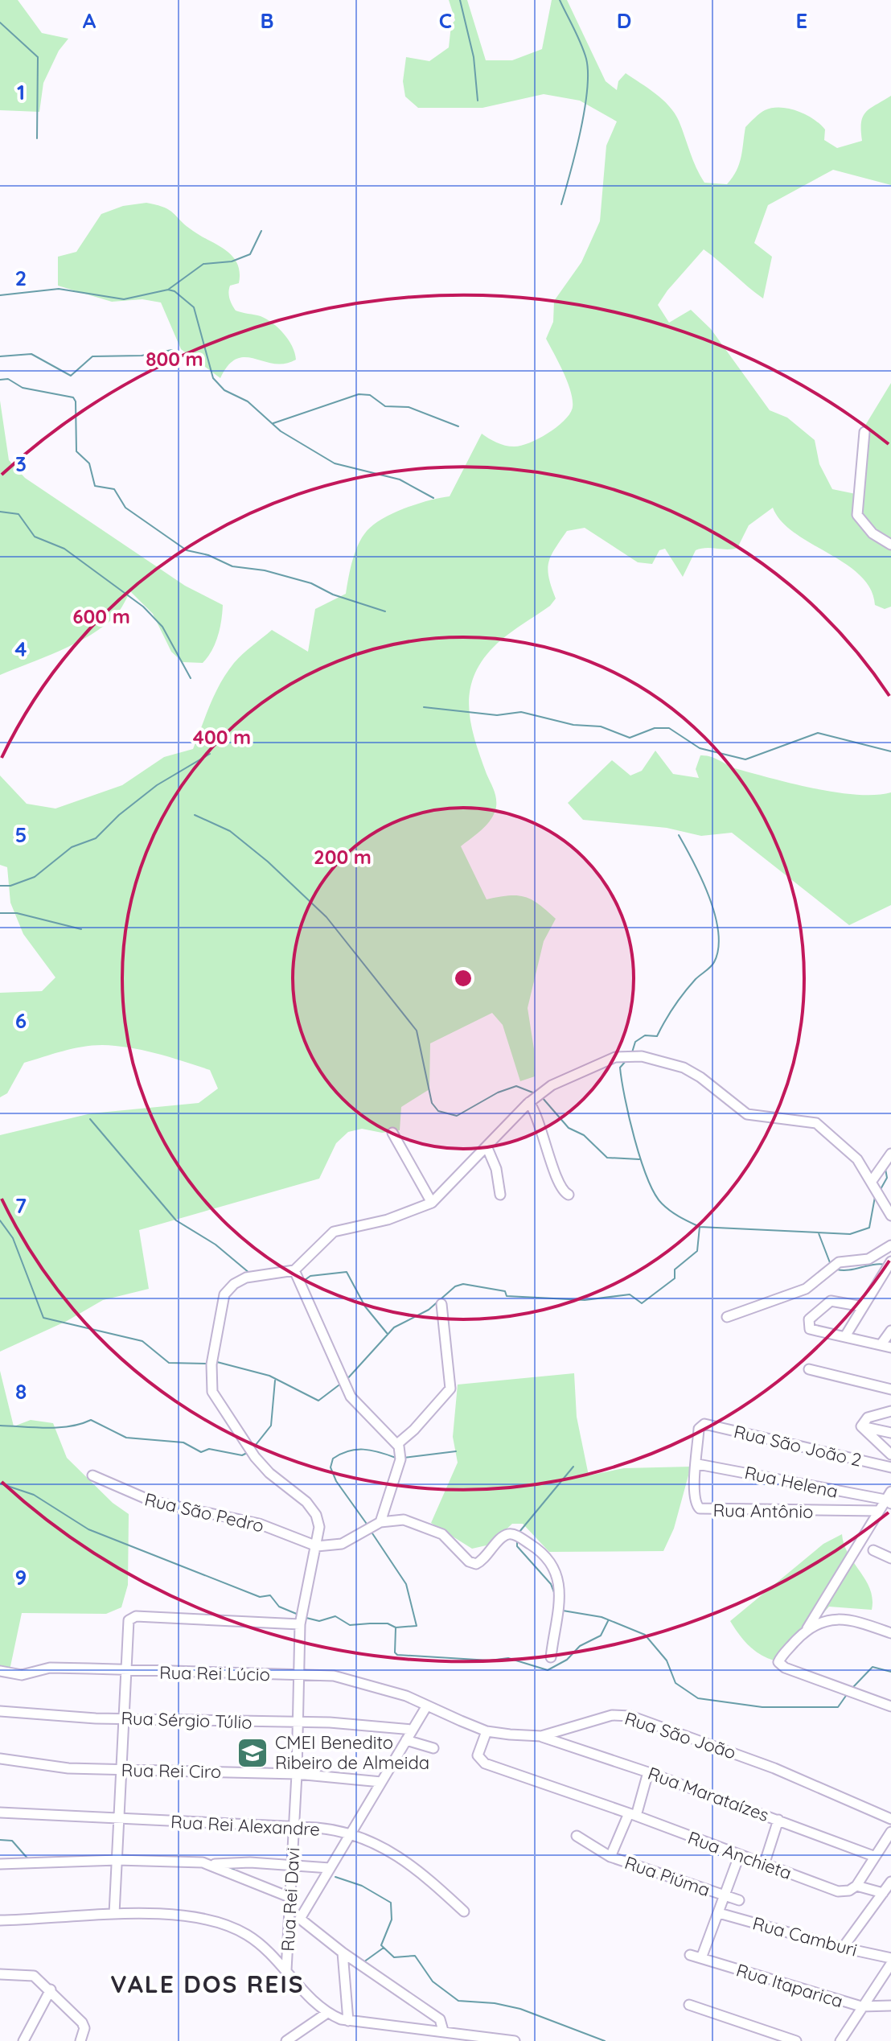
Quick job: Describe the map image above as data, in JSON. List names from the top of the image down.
{
  "streets": {
    "street": [
      "Rua São João 2",
      "Rua Helena",
      "Rua Antônio",
      "Rua São Pedro",
      "Rua Rei Lúcio",
      "Rua Sérgio Túlio",
      "Rua São João",
      "Rua Rei Ciro",
      "Rua Marataízes",
      "Rua Rei Alexandre",
      "Rua Anchieta",
      "Rua Piúma",
      "Rua Rei Davi",
      "Rua Camburi",
      "Rua Itaparica"
    ]
  },
  "crossings": [
    ["Rua São João 2", "Rua Antônio"],
    ["Rua Helena", "Rua Antônio"],
    ["Rua São Pedro", "Rua Rei Davi"],
    ["Rua Rei Lúcio", "Rua São João"],
    ["Rua Rei Lúcio", "Rua Rei Davi"],
    ["Rua Sérgio Túlio", "Rua Rei Davi"],
    ["Rua São João", "Rua Marataízes"],
    ["Rua São João", "Rua Anchieta"],
    ["Rua Rei Ciro", "Rua Rei Davi"],
    ["Rua Rei Alexandre", "Rua Rei Davi"],
    ["Rua Anchieta", "Rua Piúma"]
  ],
  "districts": ["VALE DOS REIS"],
  "places": {
    "school or university": ["CMEI Benedito Ribeiro de Almeida"]
  },
  "grid": {
    "columns": [
      "A",
      "B",
      "C",
      "D",
      "E"
    ],
    "rows": [
      "1",
      "2",
      "3",
      "4",
      "5",
      "6",
      "7",
      "8",
      "9"
    ]
  },
  "rings": [
    "800 m",
    "600 m",
    "400 m",
    "200 m"
  ]
}
